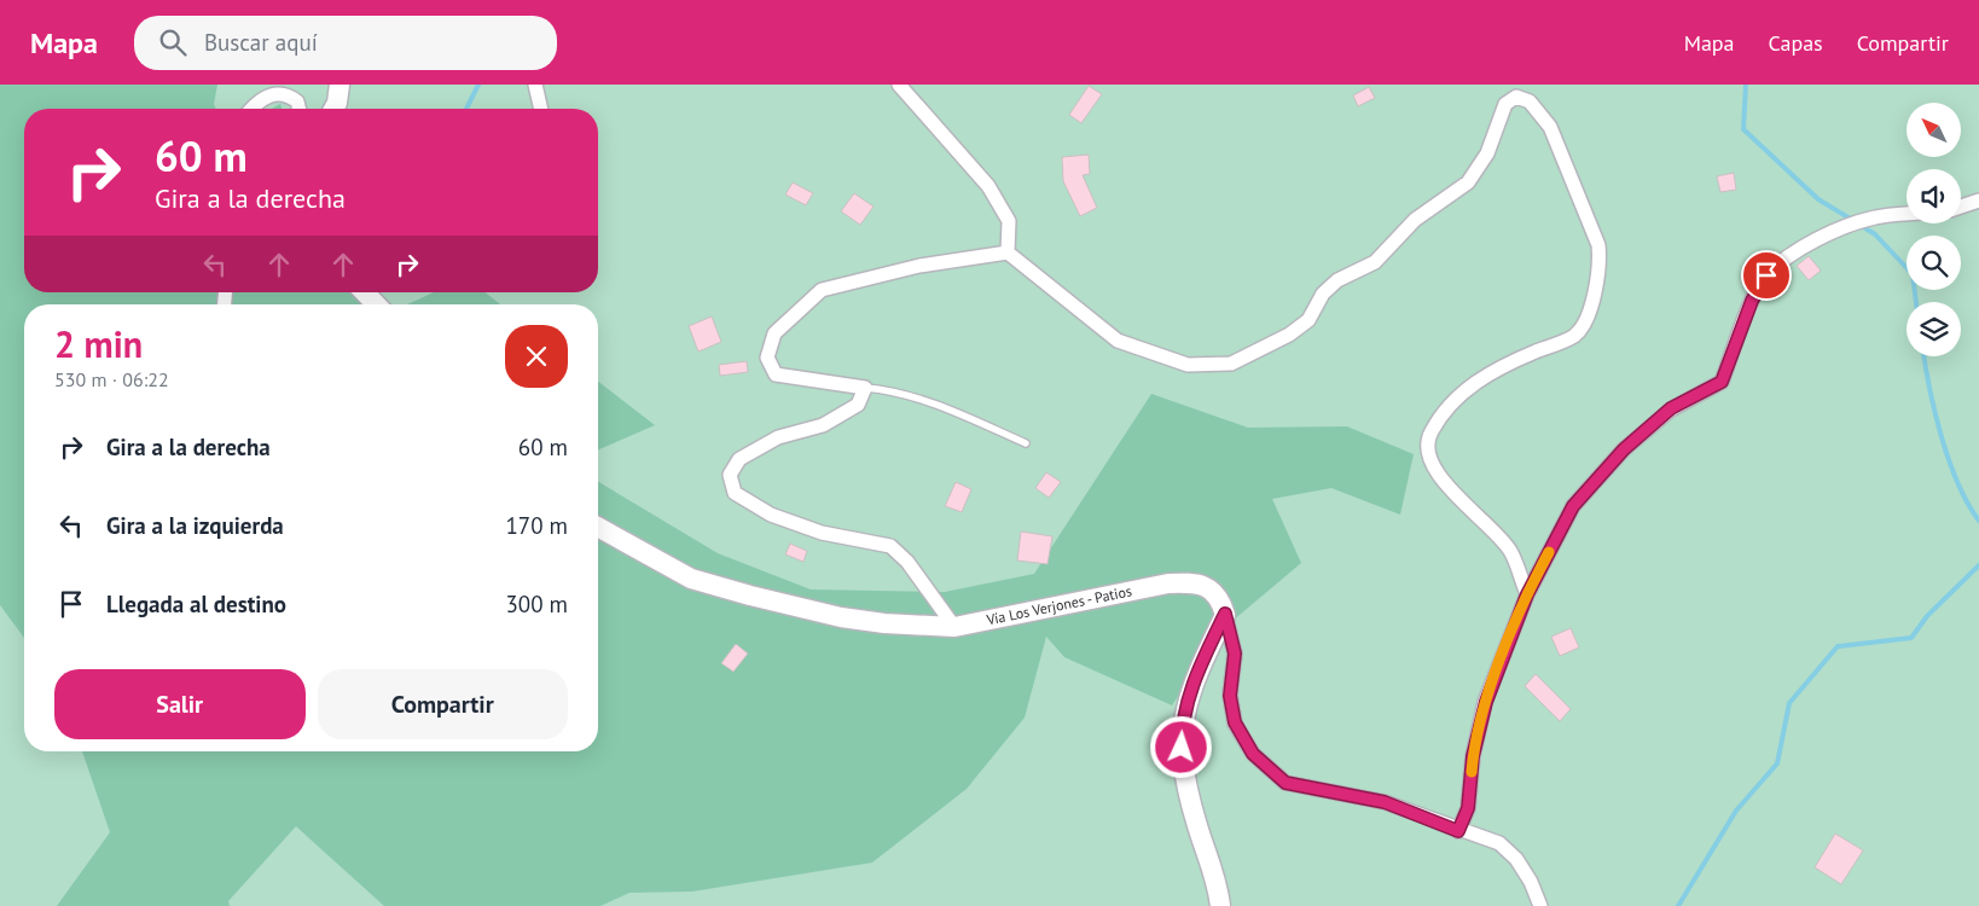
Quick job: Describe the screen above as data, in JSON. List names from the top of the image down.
{
  "streets": {
    "street": ["Vía Los Verjones - Patios"]
  },
  "north": "top left",
  "page": {
    "header": "Mapa",
    "search": "Buscar aquí",
    "nav": ["Mapa", "Capas", "Compartir"],
    "turn": ["60 m", "Gira a la derecha"],
    "heading": ["2 min", "530 m · 06:22"],
    "list": [
      {
        "name": "Gira a la derecha",
        "value": "60 m"
      },
      {
        "name": "Gira a la izquierda",
        "value": "170 m"
      },
      {
        "name": "Llegada al destino",
        "value": "300 m"
      }
    ],
    "buttons": ["Salir", "Compartir"]
  }
}
